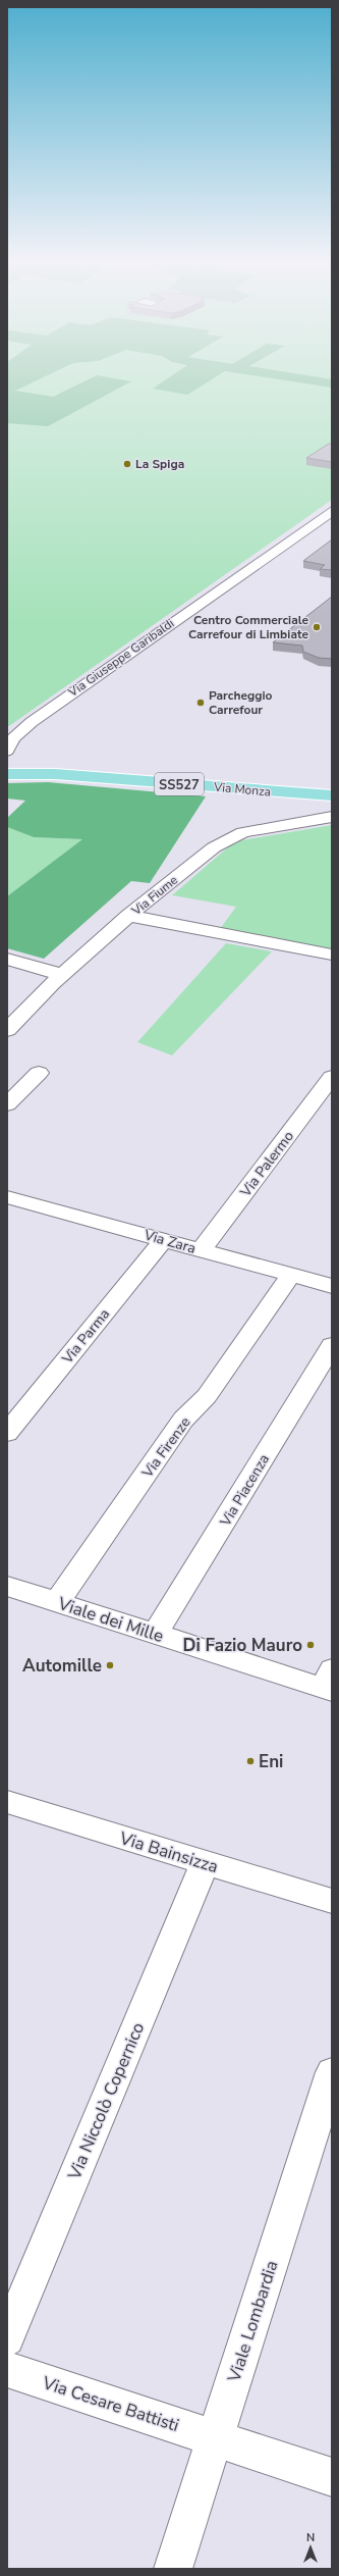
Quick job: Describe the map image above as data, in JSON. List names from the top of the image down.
{
  "streets": {
    "main road": ["SS527", "Via Monza"],
    "street": [
      "Via Giuseppe Garibaldi",
      "Via Fiume",
      "Via Palermo",
      "Via Zara",
      "Via Parma",
      "Via Firenze",
      "Via Piacenza",
      "Viale dei Mille",
      "Via Bainsizza",
      "Via Niccolò Copernico",
      "Viale Lombardia",
      "Via Cesare Battisti"
    ]
  },
  "crossings": [
    ["Via Palermo", "Via Zara"],
    ["Via Zara", "Via Parma"],
    ["Via Zara", "Via Firenze"],
    ["Via Firenze", "Viale dei Mille"],
    ["Via Piacenza", "Viale dei Mille"],
    ["Via Bainsizza", "Via Niccolò Copernico"],
    ["Viale Lombardia", "Via Cesare Battisti"]
  ],
  "places": [
    "La Spiga",
    "Centro Commerciale Carrefour di Limbiate",
    "Parcheggio Carrefour",
    "Di Fazio Mauro",
    "Automille",
    "Eni"
  ],
  "north": "top"
}
